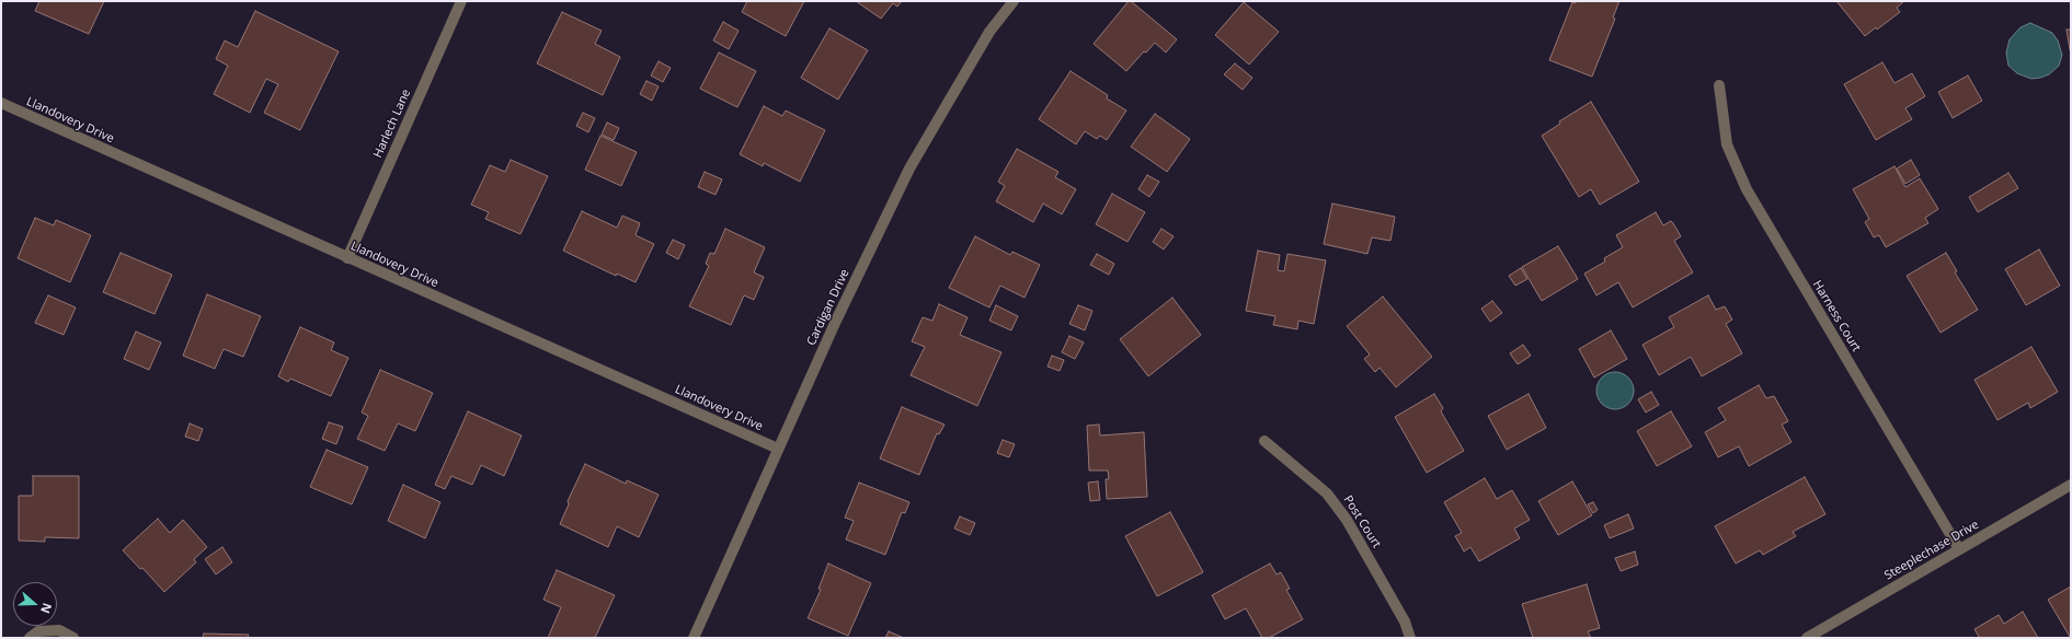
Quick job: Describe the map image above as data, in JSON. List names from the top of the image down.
{
  "streets": {
    "street": [
      "Llandovery Drive",
      "Harlech Lane",
      "Cardigan Drive",
      "Harness Court",
      "Post Court",
      "Steeplechase Drive"
    ]
  },
  "crossings": [
    ["Llandovery Drive", "Harlech Lane"],
    ["Llandovery Drive", "Cardigan Drive"],
    ["Harness Court", "Steeplechase Drive"]
  ],
  "north": "right"
}
